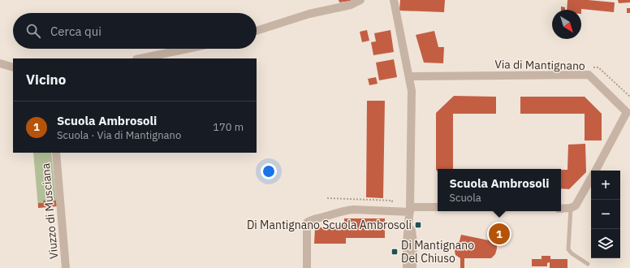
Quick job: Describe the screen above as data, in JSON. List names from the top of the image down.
{
  "streets": {
    "street": ["Via di Mantignano", "Viuzzo di Musciana"]
  },
  "places": {
    "transit": ["Di Mantignano Scuola Ambrosoli", "Di Mantignano Del Chiuso"]
  },
  "north": "bottom right",
  "page": {
    "search": "Cerca qui",
    "heading": "Vicino",
    "list": [
      {
        "mark": "1",
        "name": "Scuola Ambrosoli",
        "note": "Scuola · Via di Mantignano",
        "value": "170 m"
      }
    ],
    "popup": ["Scuola Ambrosoli", "Scuola"],
    "map_buttons": ["+", "−"],
    "pins": "1"
  }
}
